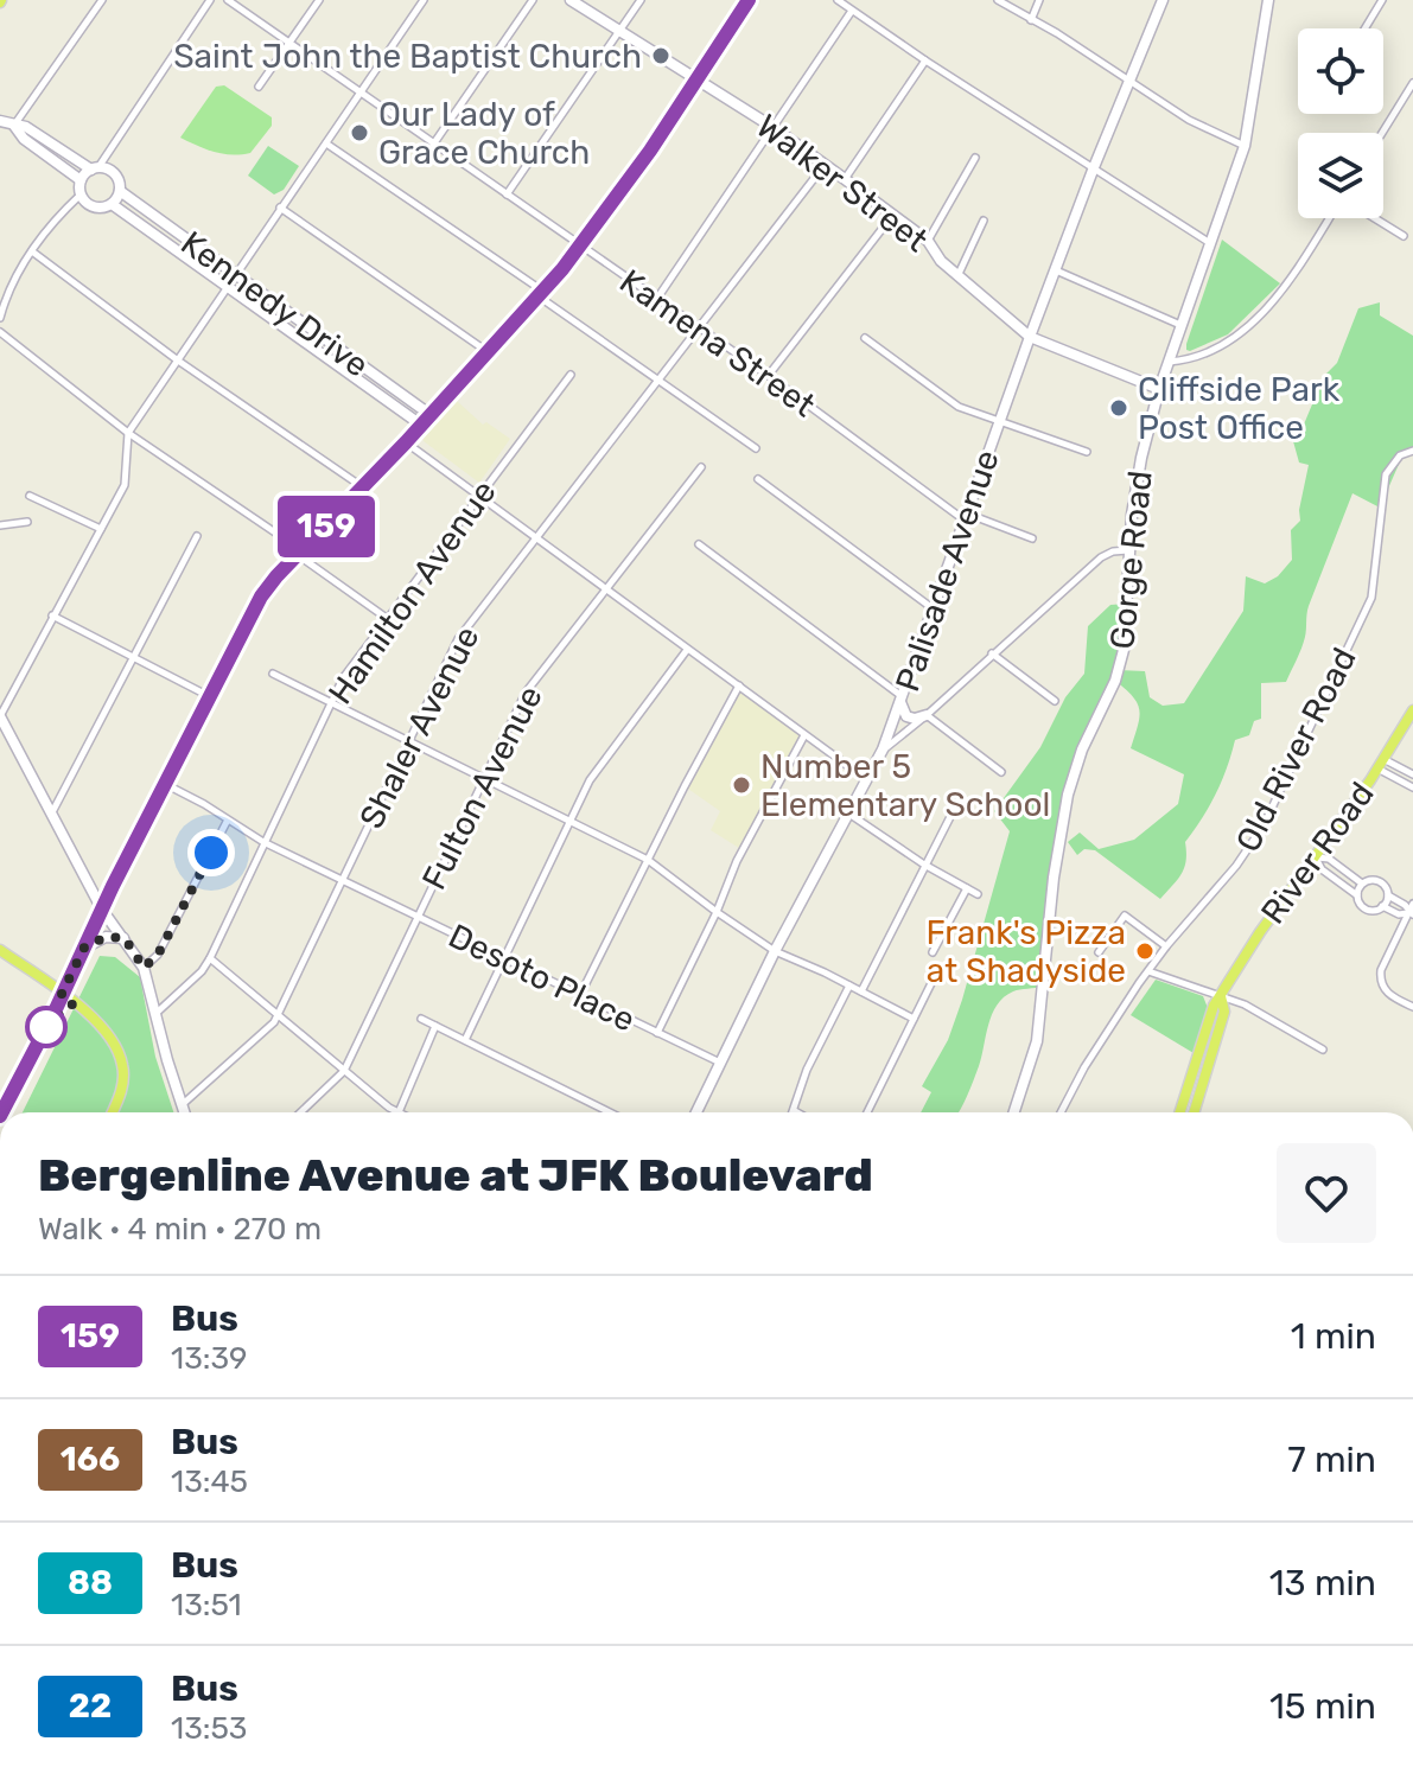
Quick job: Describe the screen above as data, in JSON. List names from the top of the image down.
{
  "streets": {
    "main road": [
      "Walker Street",
      "Kennedy Drive",
      "Gorge Road",
      "Palisade Avenue",
      "River Road"
    ],
    "street": [
      "Kamena Street",
      "Hamilton Avenue",
      "Shaler Avenue",
      "Old River Road",
      "Fulton Avenue",
      "Desoto Place"
    ]
  },
  "crossings": [
    ["Walker Street", "Gorge Road"],
    ["Walker Street", "Palisade Avenue"],
    ["Walker Street", "Shaler Avenue"],
    ["Kamena Street", "Palisade Avenue"],
    ["Kamena Street", "Shaler Avenue"],
    ["Palisade Avenue", "Desoto Place"],
    ["Hamilton Avenue", "Desoto Place"],
    ["Shaler Avenue", "Desoto Place"],
    ["Fulton Avenue", "Desoto Place"]
  ],
  "places": [
    "Saint John the Baptist Church",
    "Our Lady of Grace Church",
    "Cliffside Park Post Office",
    "Number 5 Elementary School",
    "Frank's Pizza at Shadyside"
  ],
  "lines": ["bus line 159"],
  "page": {
    "on_map": "159",
    "heading": ["Bergenline Avenue at JFK Boulevard", "Walk · 4 min · 270 m"],
    "list": [
      {
        "mark": "159",
        "name": "Bus",
        "note": "13:39",
        "value": "1 min"
      },
      {
        "mark": "166",
        "name": "Bus",
        "note": "13:45",
        "value": "7 min"
      },
      {
        "mark": "88",
        "name": "Bus",
        "note": "13:51",
        "value": "13 min"
      },
      {
        "mark": "22",
        "name": "Bus",
        "note": "13:53",
        "value": "15 min"
      }
    ]
  }
}
